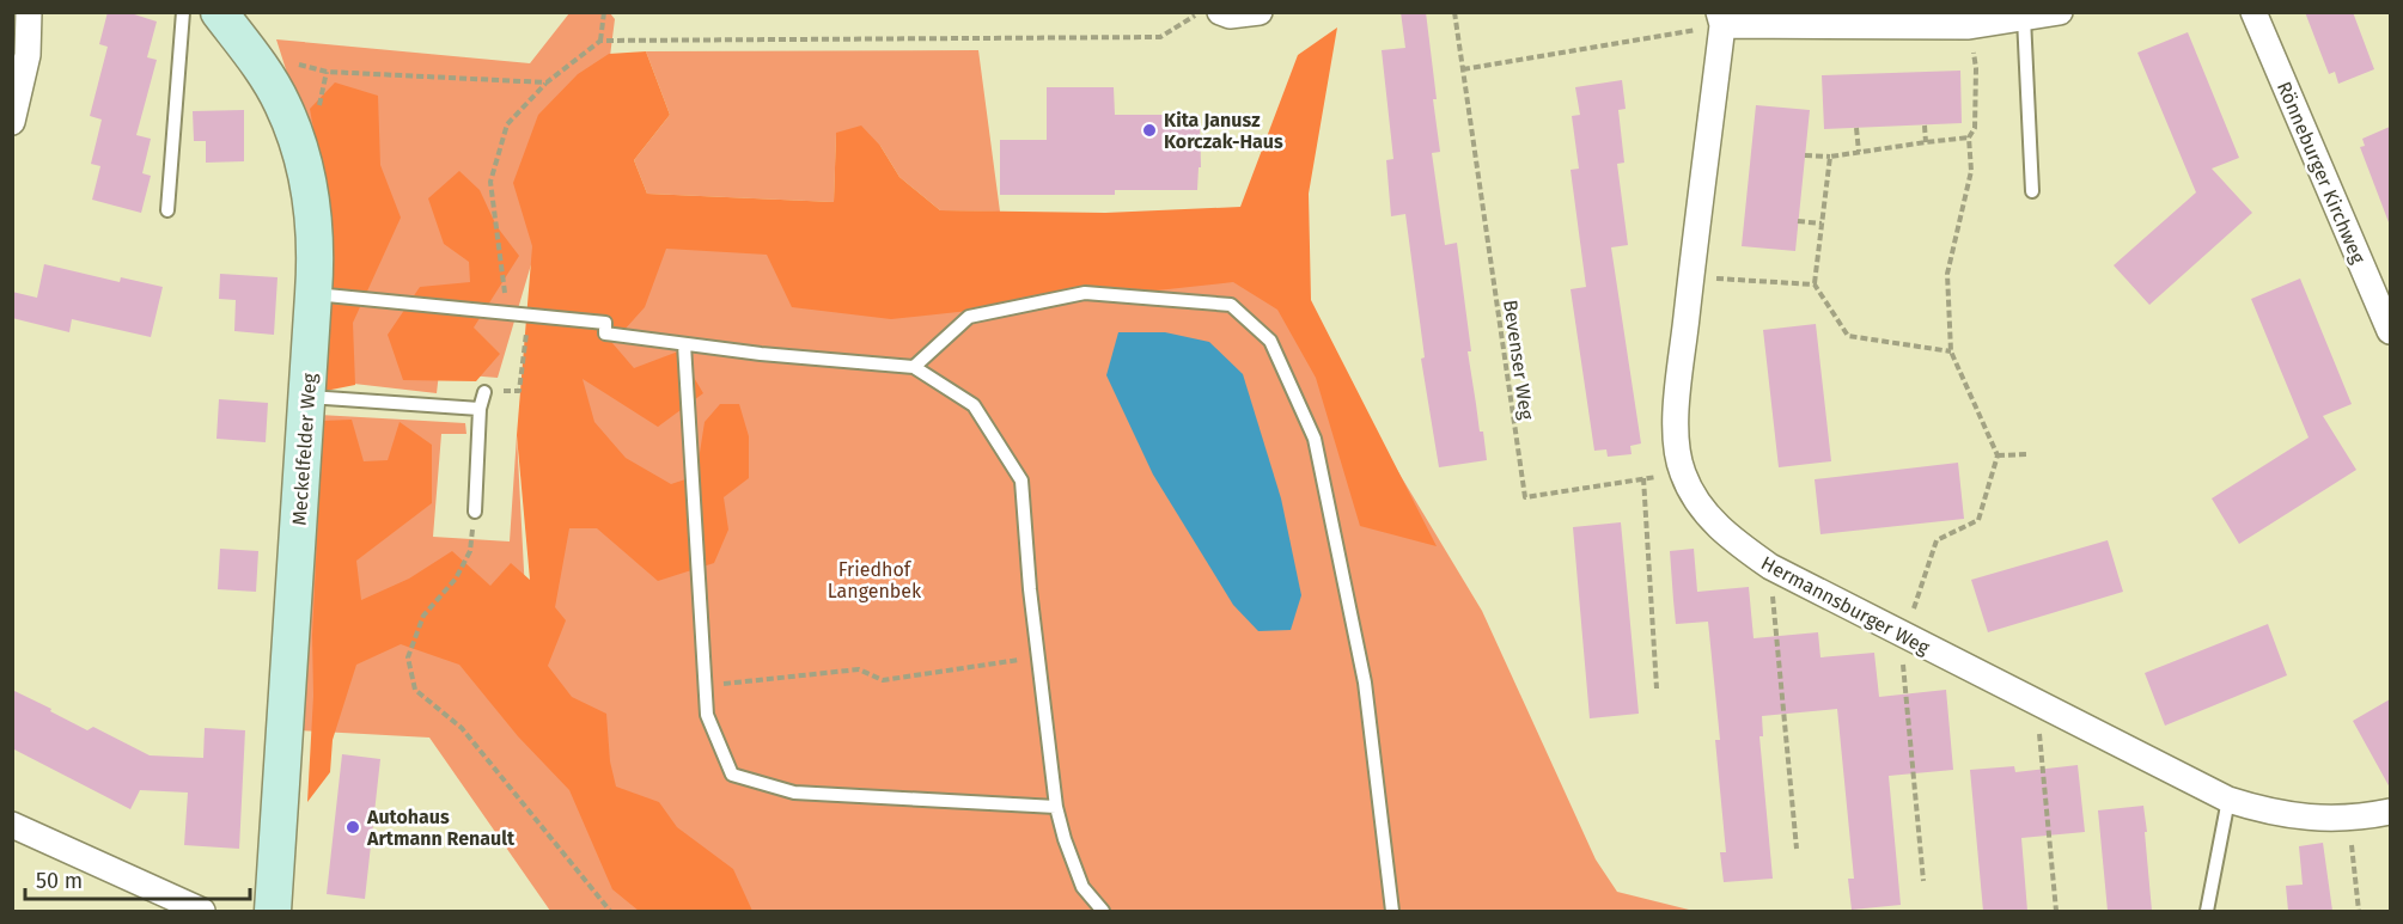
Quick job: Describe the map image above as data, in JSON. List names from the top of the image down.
{
  "streets": {
    "main road": ["Meckelfelder Weg"],
    "street": ["Rönneburger Kirchweg", "Hermannsburger Weg"],
    "path": ["Bevenser Weg"]
  },
  "crossings": [
    ["Bevenser Weg", "Hermannsburger Weg"]
  ],
  "parks": ["Friedhof Langenbek"],
  "places": ["Kita Janusz Korczak-Haus", "Autohaus Artmann Renault"],
  "scale_bar": "50 m"
}
